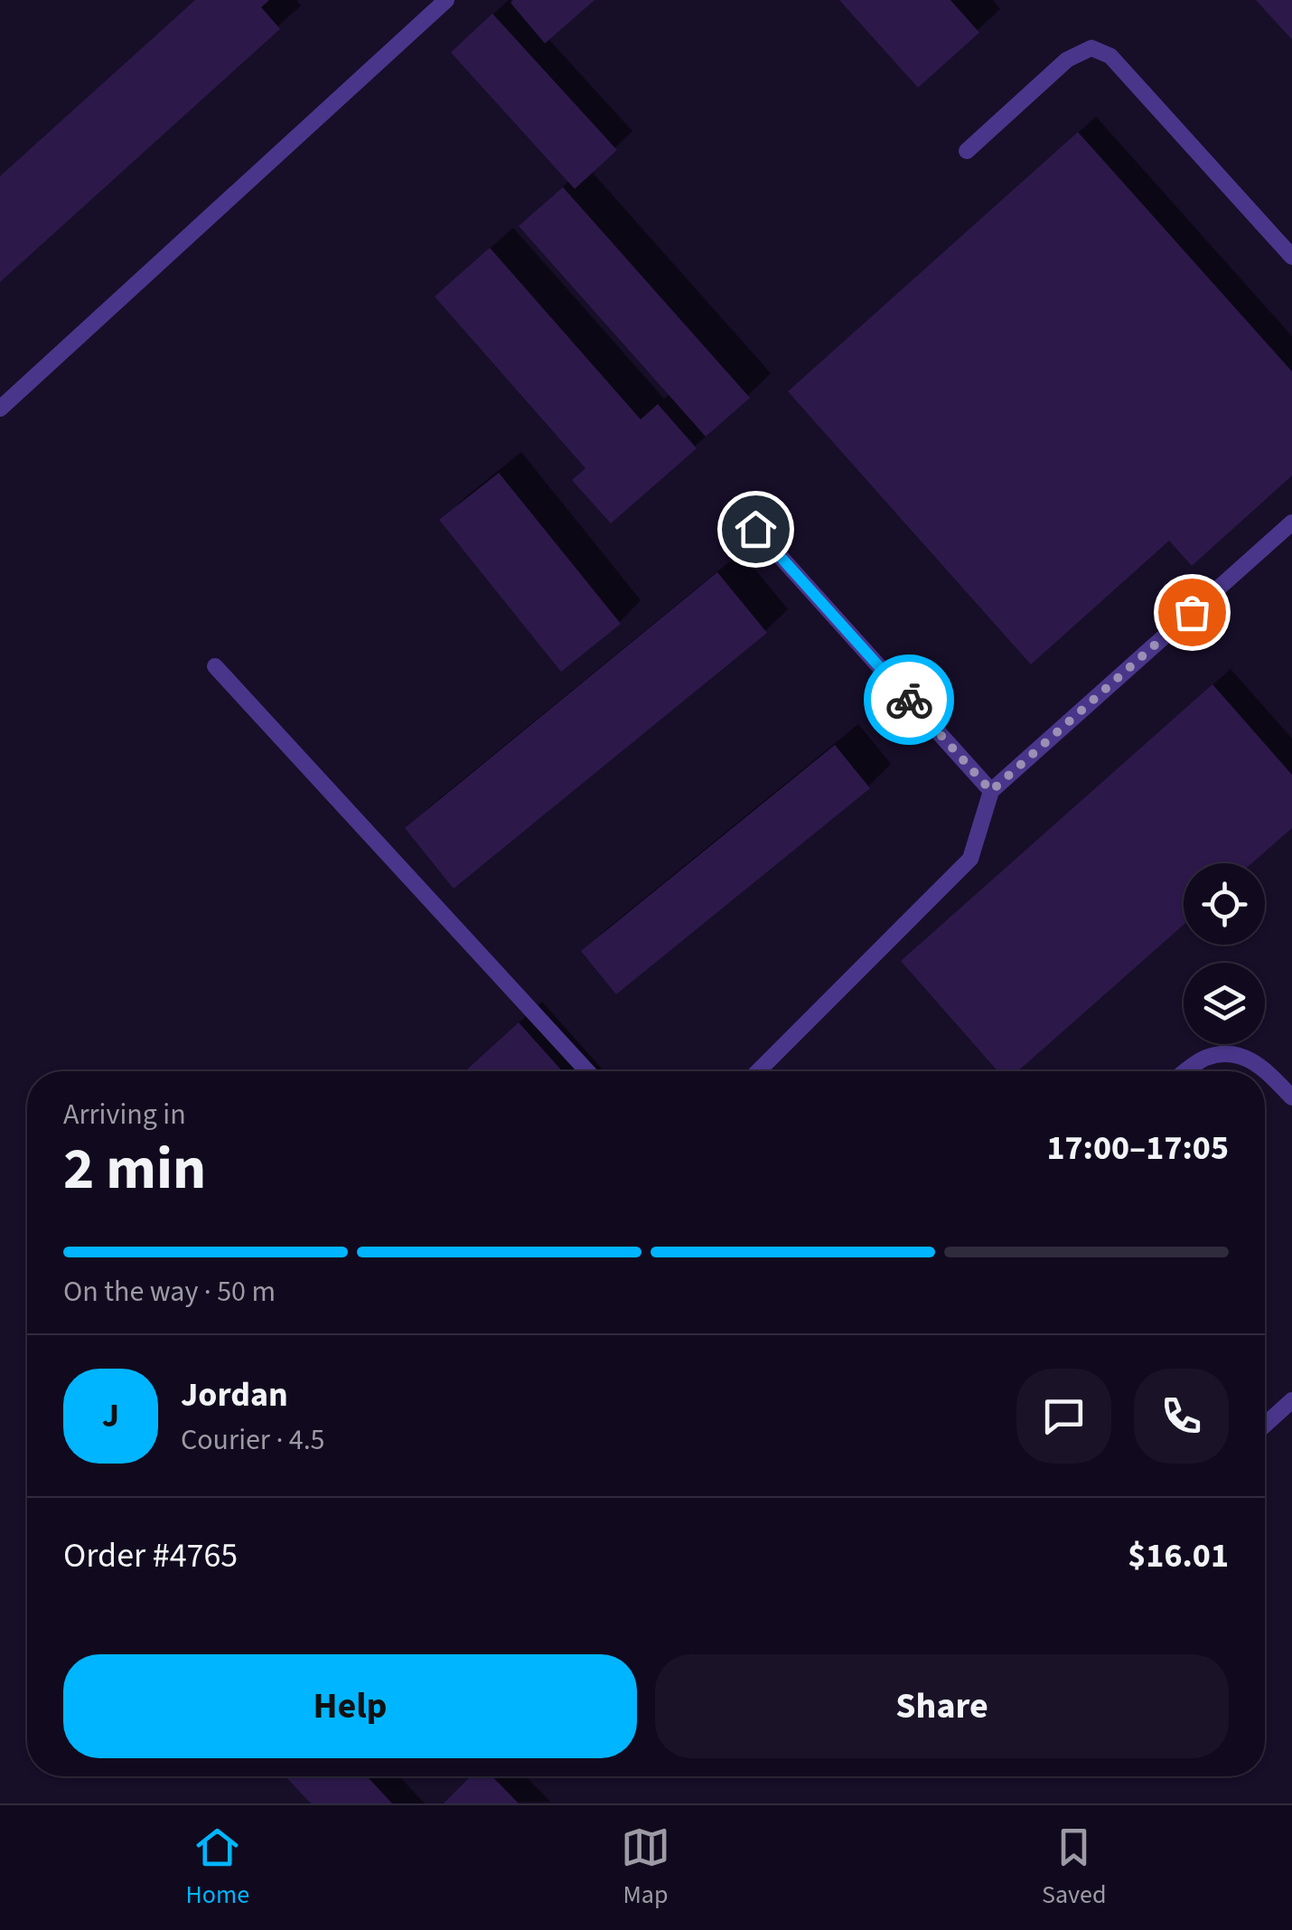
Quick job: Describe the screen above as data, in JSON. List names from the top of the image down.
{
  "page": {
    "heading": ["2 min", "Arriving in", "17:00–17:05"],
    "panel": [
      "Jordan",
      "Courier · 4.5",
      "Order #4765",
      "$16.01"
    ],
    "bar": "On the way · 50 m",
    "round": "J",
    "buttons": ["Help", "Share"],
    "tabs": ["Home", "Map", "Saved"]
  }
}
